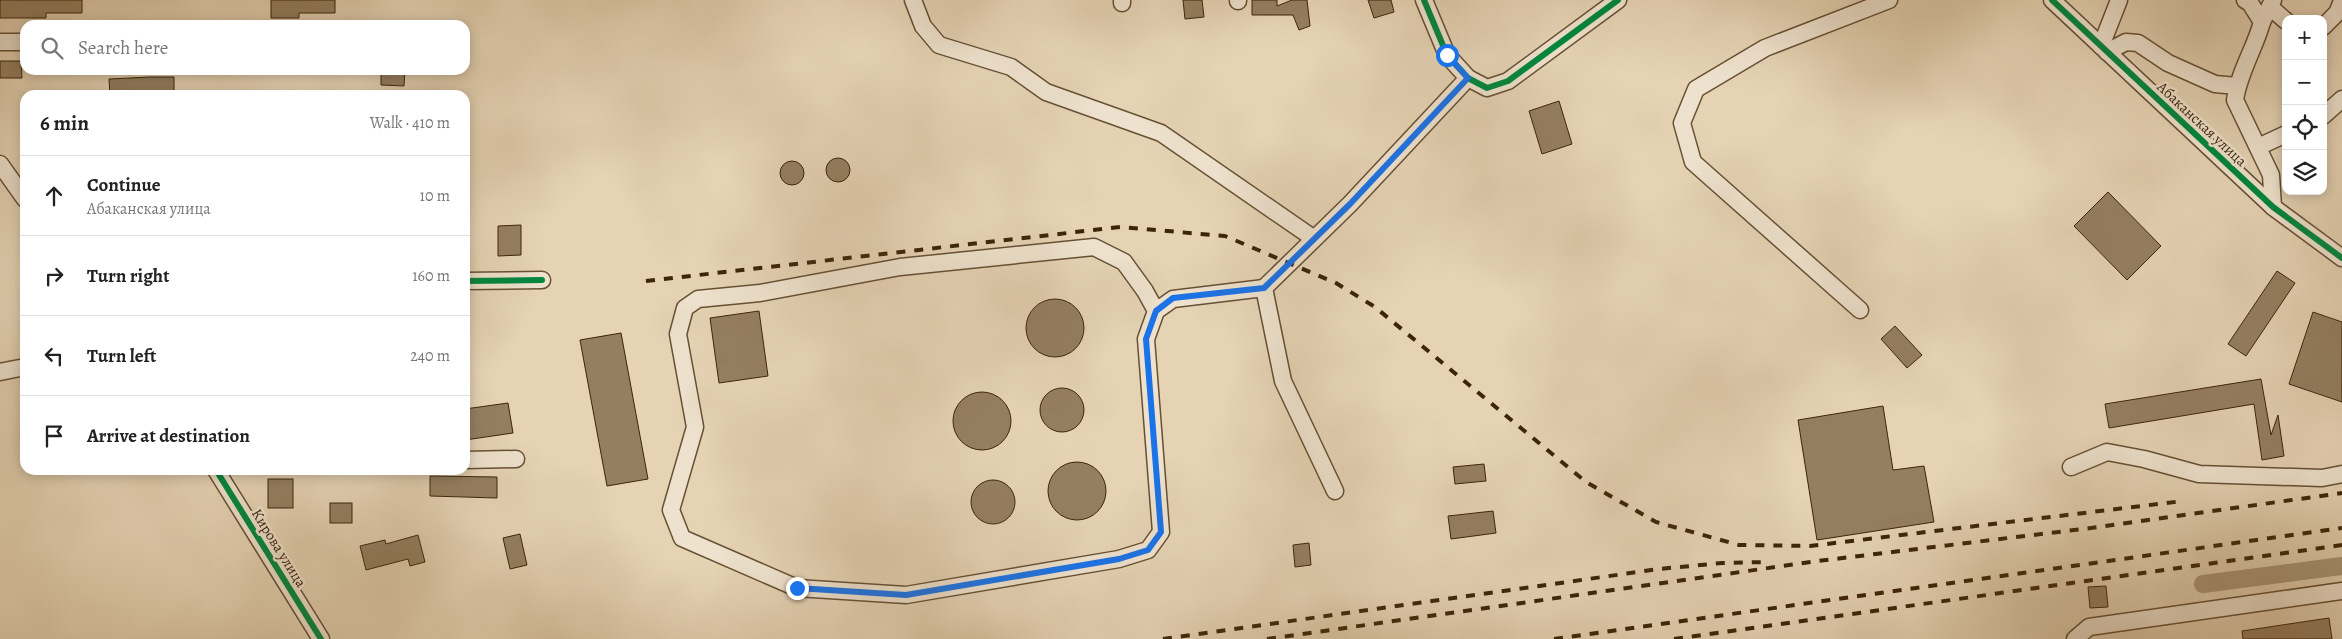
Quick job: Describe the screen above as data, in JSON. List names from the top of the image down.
{
  "streets": {
    "street": ["Абаканская улица", "Кирова улица"]
  },
  "page": {
    "map_buttons": ["+", "−"],
    "search": "Search here",
    "heading": ["6 min", "Walk · 410 m"],
    "list": [
      ["Continue", "Абаканская улица", "10 m"],
      ["Turn right", "160 m"],
      ["Turn left", "240 m"],
      "Arrive at destination"
    ]
  }
}
